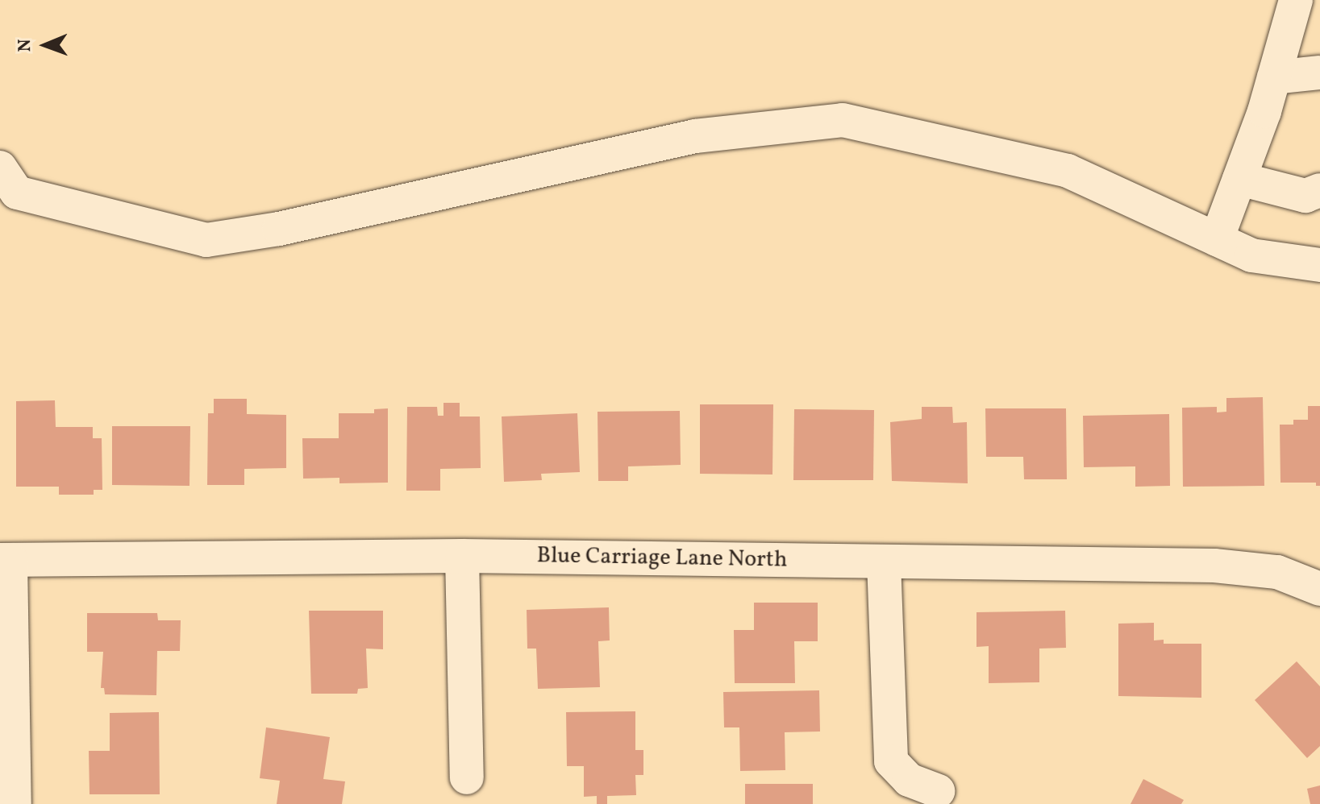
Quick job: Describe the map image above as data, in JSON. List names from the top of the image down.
{
  "streets": {
    "street": ["Blue Carriage Lane North"]
  },
  "north": "left"
}
